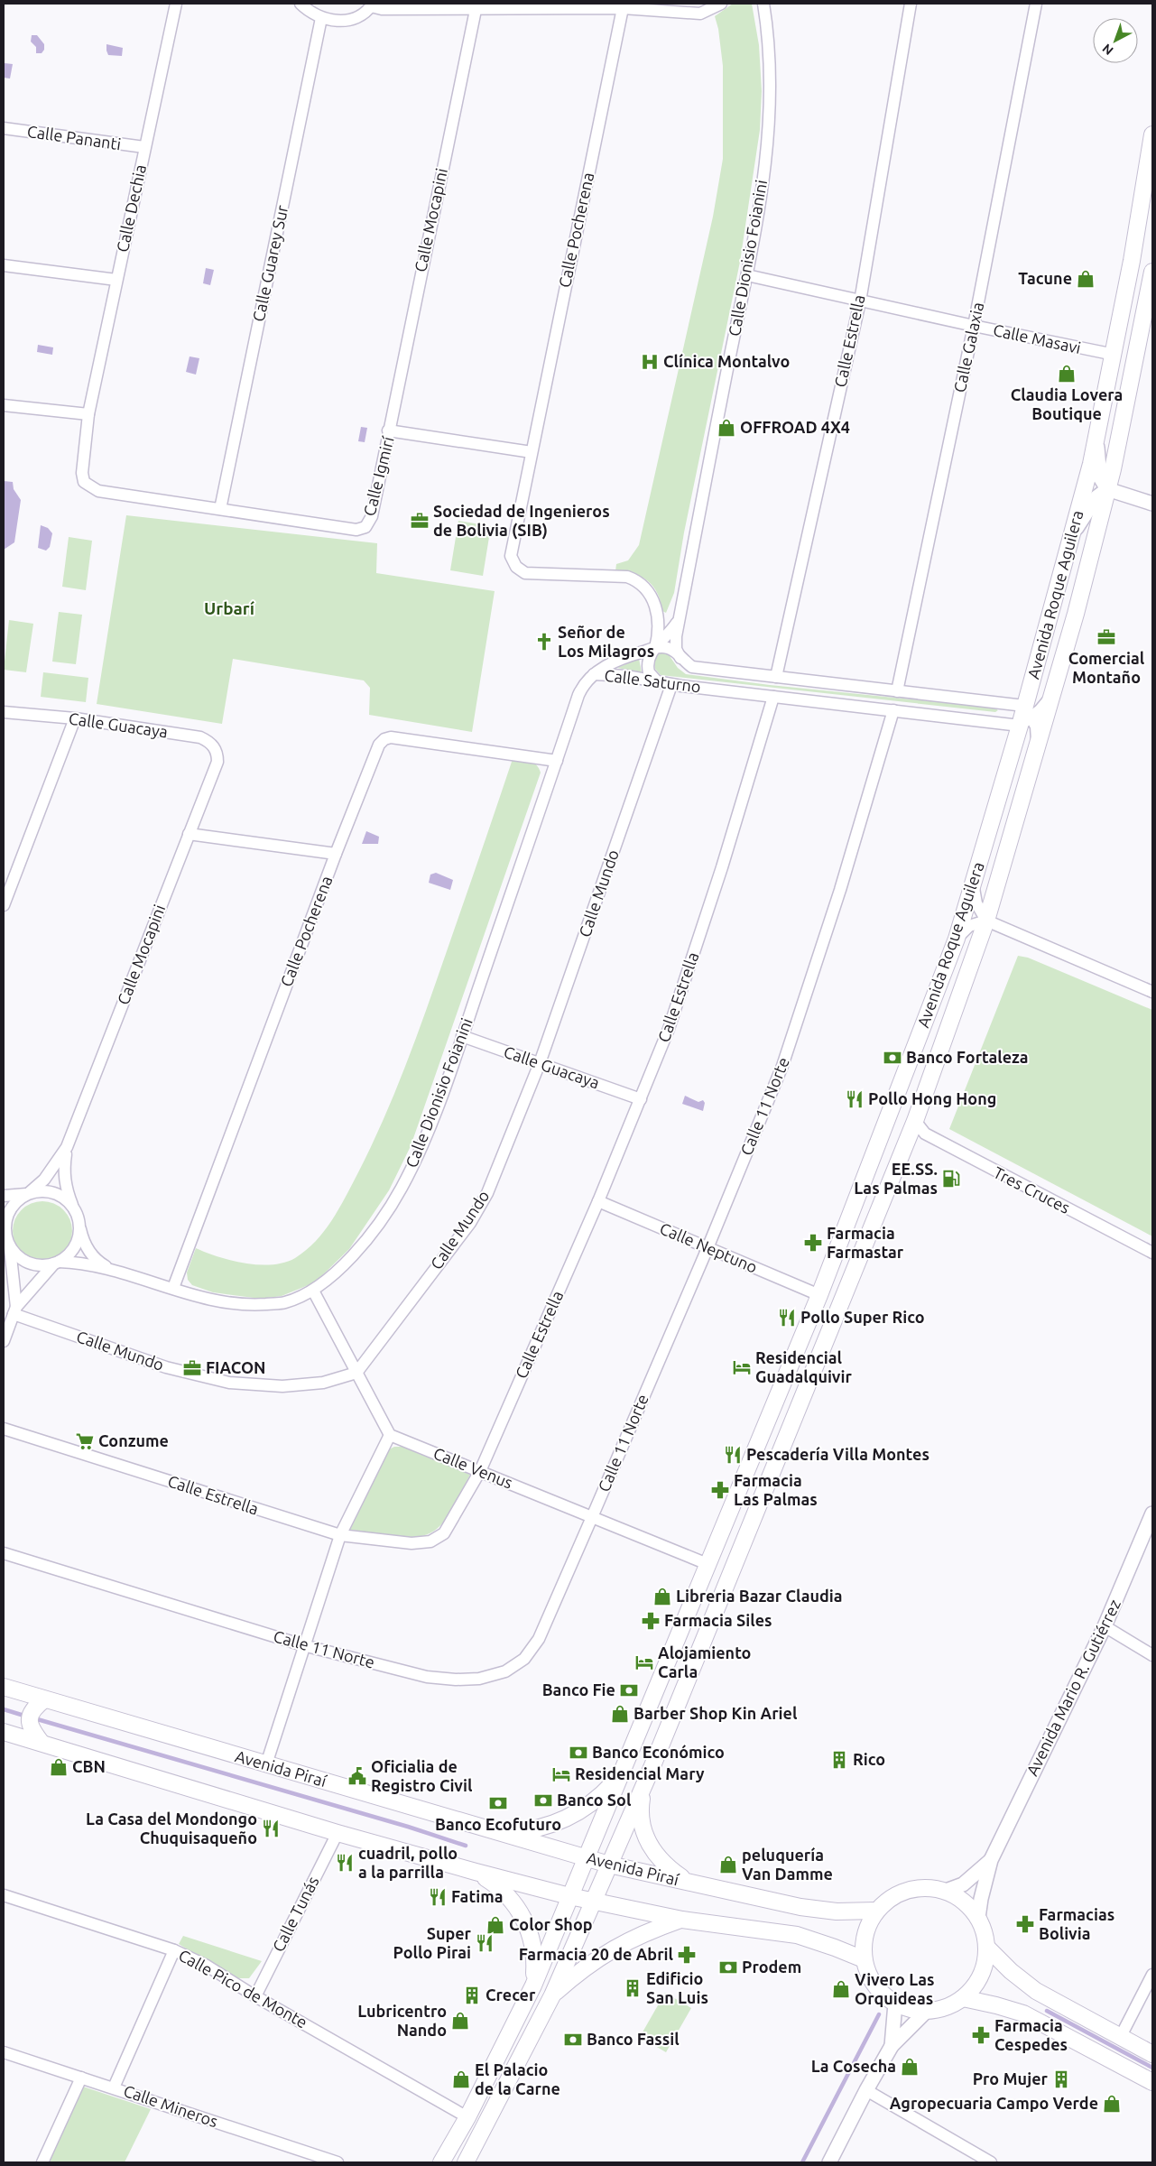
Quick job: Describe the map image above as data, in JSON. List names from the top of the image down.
{
  "streets": {
    "main road": ["Avenida Roque Aguilera", "Avenida Piraí"],
    "street": [
      "Calle Pananti",
      "Calle Dechia",
      "Calle Mocapini",
      "Calle Pocherena",
      "Calle Dionisio Foianini",
      "Calle Guarey Sur",
      "Calle Masavi",
      "Calle Estrella",
      "Calle Galaxia",
      "Calle Igmirí",
      "Calle Saturno",
      "Calle Guacaya",
      "Calle Mundo",
      "Calle 11 Norte",
      "Tres Cruces",
      "Calle Neptuno",
      "Calle Venus",
      "Avenida Mario R. Gutiérrez",
      "Calle Tunás",
      "Calle Pico de Monte",
      "Calle Mineros"
    ]
  },
  "crossings": [
    ["Calle Pananti", "Calle Dechia"],
    ["Calle Dechia", "Calle Igmirí"],
    ["Calle Mocapini", "Calle Dionisio Foianini"],
    ["Calle Mocapini", "Calle Igmirí"],
    ["Calle Mocapini", "Calle Guacaya"],
    ["Calle Pocherena", "Calle Dionisio Foianini"],
    ["Calle Pocherena", "Calle Igmirí"],
    ["Calle Dionisio Foianini", "Calle Masavi"],
    ["Calle Dionisio Foianini", "Calle Saturno"],
    ["Calle Dionisio Foianini", "Calle Guacaya"],
    ["Calle Guarey Sur", "Calle Igmirí"],
    ["Calle Masavi", "Calle Estrella"],
    ["Calle Masavi", "Calle Galaxia"],
    ["Calle Masavi", "Avenida Roque Aguilera"],
    ["Calle Estrella", "Calle Saturno"],
    ["Calle Estrella", "Calle Guacaya"],
    ["Calle Estrella", "Calle Neptuno"],
    ["Calle Estrella", "Calle Venus"],
    ["Calle Galaxia", "Calle Saturno"],
    ["Avenida Roque Aguilera", "Calle Saturno"],
    ["Avenida Roque Aguilera", "Tres Cruces"],
    ["Avenida Roque Aguilera", "Calle Neptuno"],
    ["Avenida Roque Aguilera", "Calle Venus"],
    ["Avenida Roque Aguilera", "Avenida Piraí"],
    ["Avenida Roque Aguilera", "Calle Pico de Monte"],
    ["Calle Saturno", "Calle Mundo"],
    ["Calle Saturno", "Calle 11 Norte"],
    ["Calle Guacaya", "Calle Mundo"],
    ["Calle 11 Norte", "Calle Neptuno"],
    ["Calle 11 Norte", "Calle Venus"],
    ["Avenida Mario R. Gutiérrez", "Avenida Piraí"],
    ["Calle Tunás", "Calle Pico de Monte"]
  ],
  "districts": ["Urbarí"],
  "places": {
    "shop": [
      "Tacune",
      "Claudia Lovera Boutique",
      "OFFROAD 4X4",
      "Libreria Bazar Claudia",
      "Barber Shop Kin Ariel",
      "CBN",
      "peluquería Van Damme",
      "Color Shop",
      "Vivero Las Orquideas",
      "Lubricentro Nando",
      "La Cosecha",
      "El Palacio de la Carne",
      "Agropecuaria Campo Verde"
    ],
    "hospital": ["Clínica Montalvo"],
    "office": ["Sociedad de Ingenieros de Bolivia (SIB)", "Comercial Montaño", "FIACON"],
    "church": ["Señor de Los Milagros"],
    "bank": [
      "Banco Fortaleza",
      "Banco Fie",
      "Banco Económico",
      "Banco Sol",
      "Banco Ecofuturo",
      "Prodem",
      "Banco Fassil"
    ],
    "restaurant": [
      "Pollo Hong Hong",
      "Pollo Super Rico",
      "Pescadería Villa Montes",
      "La Casa del Mondongo Chuquisaqueño",
      "cuadril, pollo a la parrilla",
      "Fatima",
      "Super Pollo Pirai"
    ],
    "fuel station": ["EE.SS. Las Palmas"],
    "pharmacy": [
      "Farmacia Farmastar",
      "Farmacia Las Palmas",
      "Farmacia Siles",
      "Farmacias Bolivia",
      "Farmacia 20 de Abril",
      "Farmacia Cespedes"
    ],
    "hotel": ["Residencial Guadalquivir", "Alojamiento Carla", "Residencial Mary"],
    "supermarket": ["Conzume"],
    "building": [
      "Rico",
      "Edificio San Luis",
      "Crecer",
      "Pro Mujer"
    ],
    "public building": ["Oficialia de Registro Civil"]
  },
  "north": "bottom left"
}
